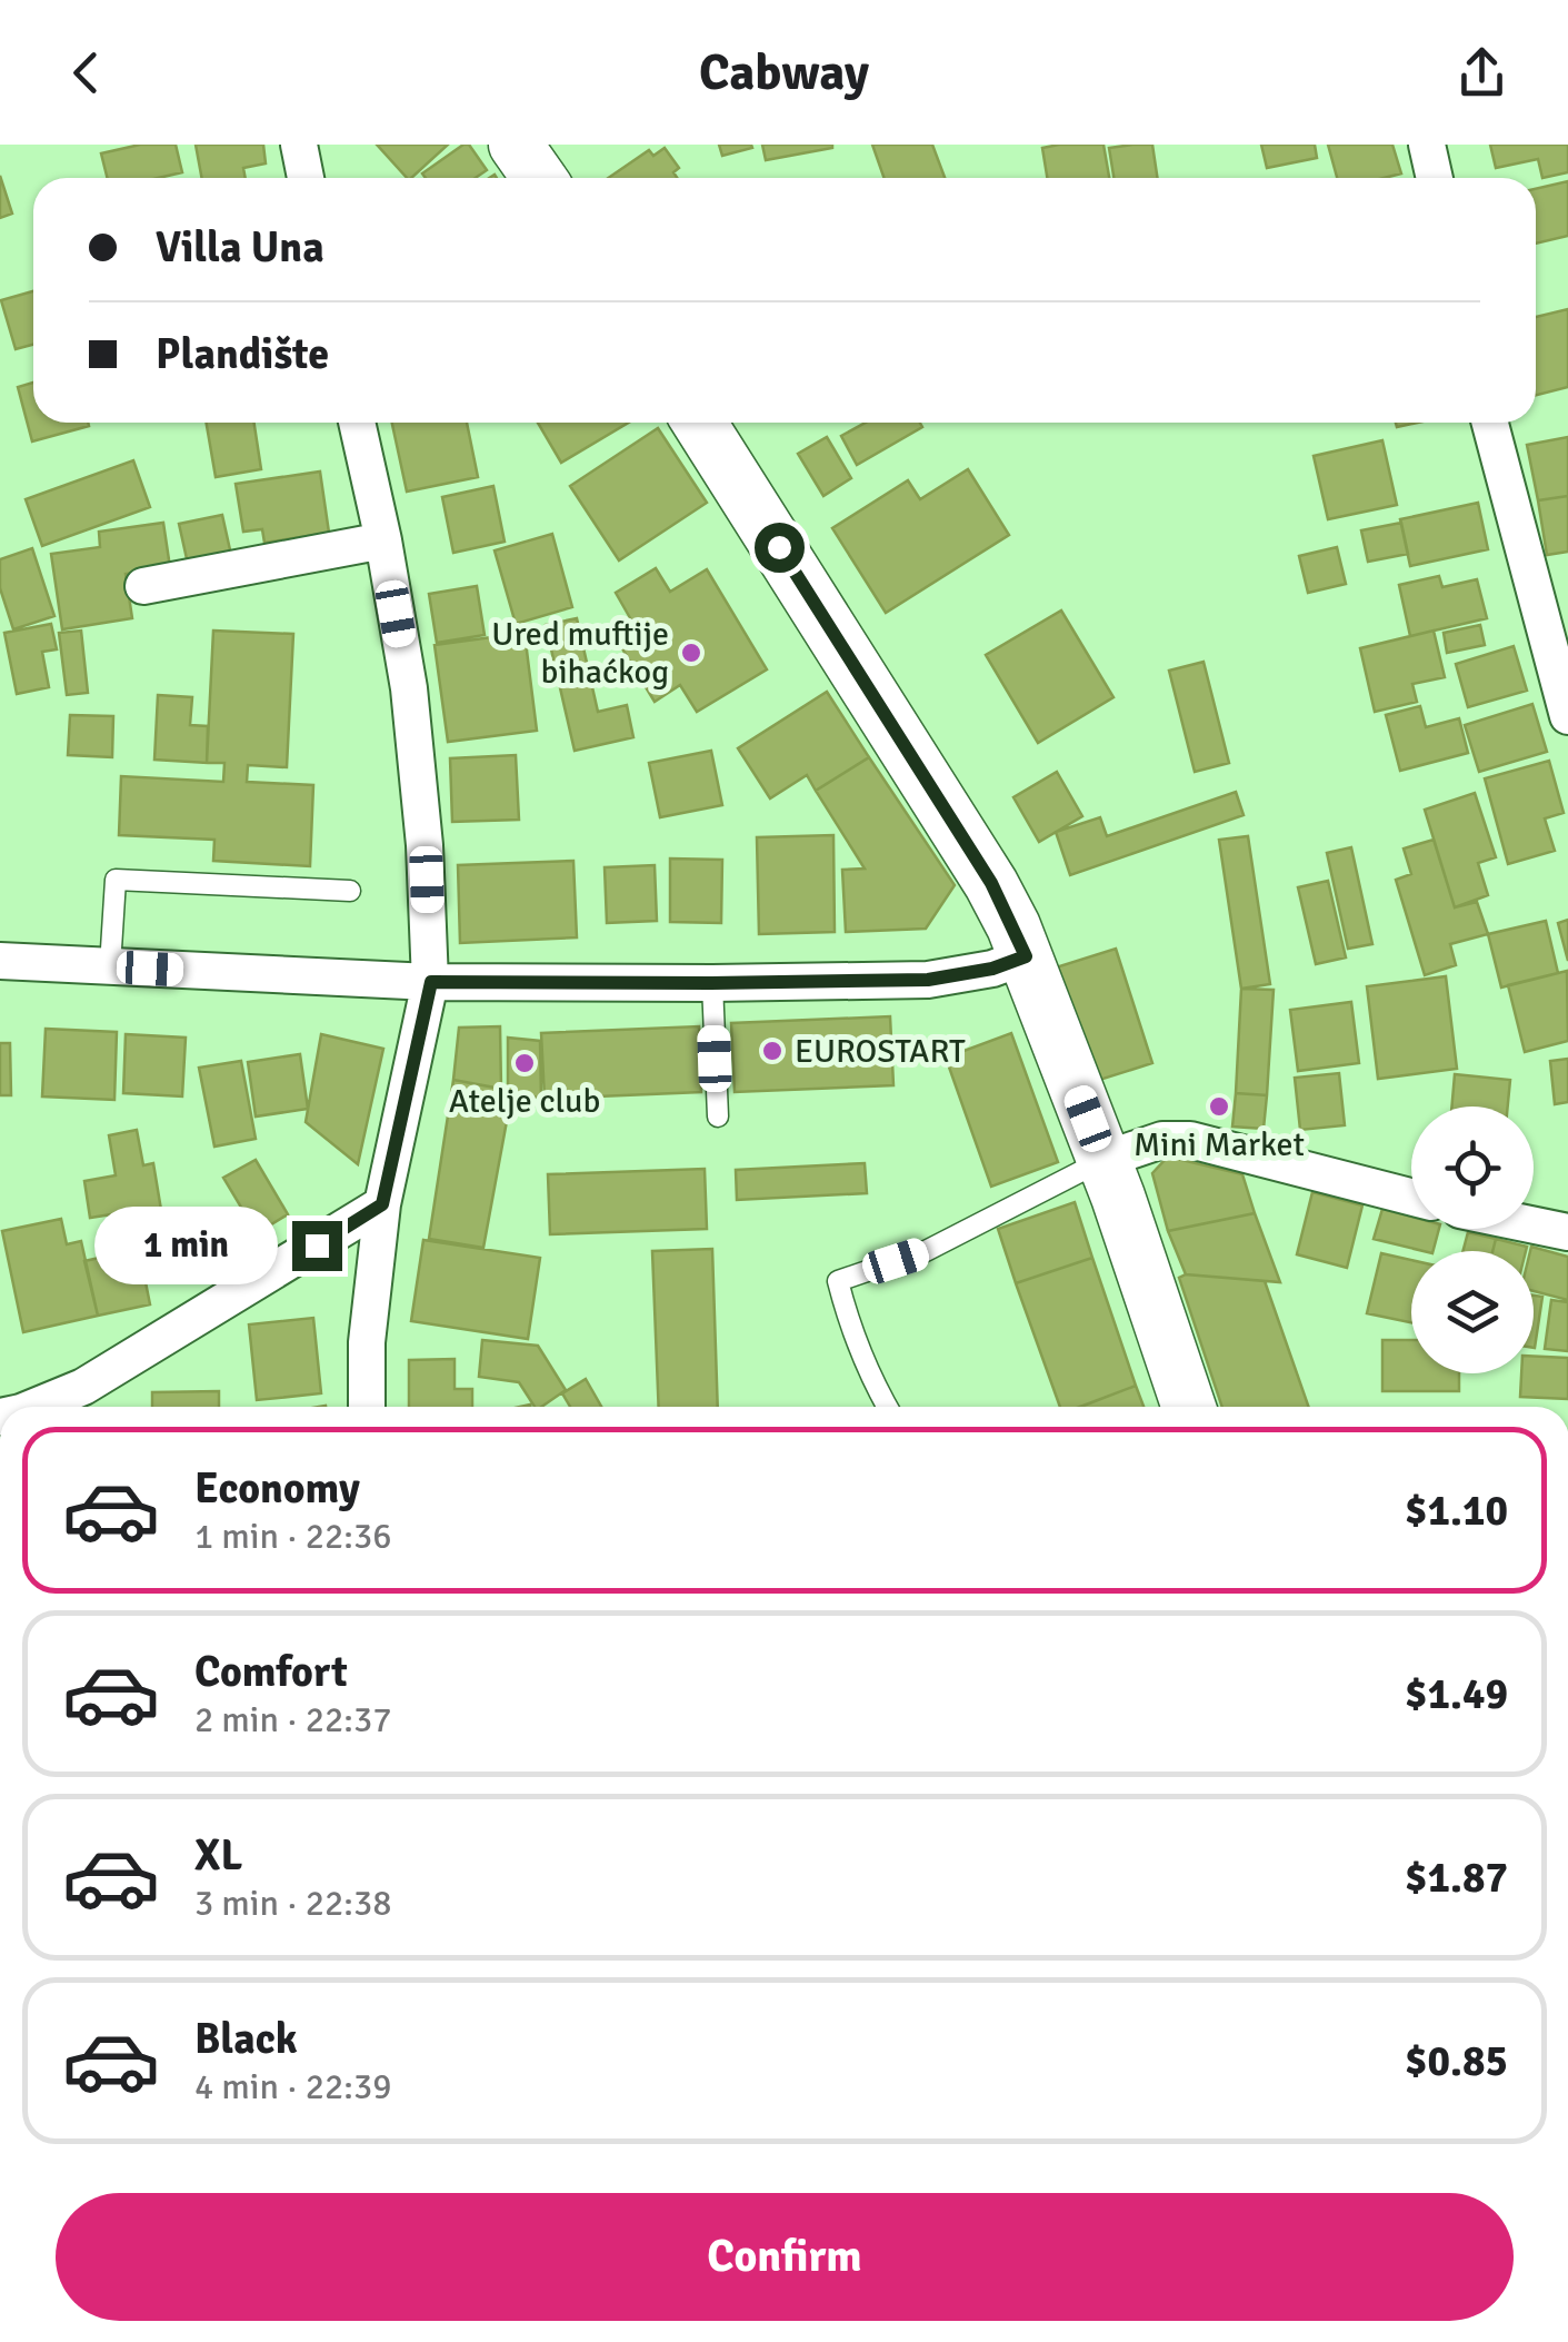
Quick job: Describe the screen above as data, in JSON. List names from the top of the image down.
{
  "places": [
    "Ured muftije bihaćkog",
    "EUROSTART",
    "Atelje club",
    "Mini Market"
  ],
  "page": {
    "header": "Cabway",
    "banner": ["Villa Una", "Plandište"],
    "bubble": "1 min",
    "list": [
      {
        "name": "Economy",
        "note": "1 min · 22:36",
        "value": "$1.10"
      },
      {
        "name": "Comfort",
        "note": "2 min · 22:37",
        "value": "$1.49"
      },
      {
        "name": "XL",
        "note": "3 min · 22:38",
        "value": "$1.87"
      },
      {
        "name": "Black",
        "note": "4 min · 22:39",
        "value": "$0.85"
      }
    ],
    "buttons": "Confirm"
  }
}
